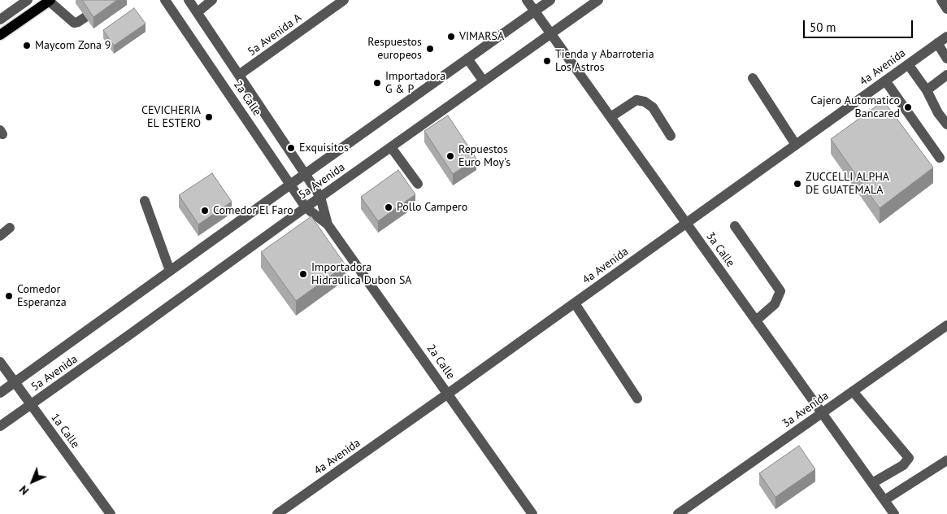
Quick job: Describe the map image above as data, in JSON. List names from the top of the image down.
{
  "streets": {
    "street": [
      "5a Avenida A",
      "4a Avenida",
      "2a Calle",
      "5a Avenida",
      "3a Calle",
      "3a Avenida",
      "1a Calle"
    ]
  },
  "crossings": [
    ["5a Avenida A", "2a Calle"],
    ["4a Avenida", "2a Calle"],
    ["4a Avenida", "3a Calle"],
    ["2a Calle", "5a Avenida"],
    ["5a Avenida", "3a Calle"],
    ["5a Avenida", "1a Calle"],
    ["3a Calle", "3a Avenida"]
  ],
  "places": [
    "VIMARSA",
    "Maycom Zona 9",
    "Respuestos europeos",
    "Tienda y Abarroteria Los Astros",
    "Importadora G & P",
    "Cajero Automatico Bancared",
    "CEVICHERIA EL ESTERO",
    "Exquisitos",
    "Repuestos Euro Moy's",
    "ZUCCELLI ALPHA DE GUATEMALA",
    "Pollo Campero",
    "Comedor El Faro",
    "Importadora Hidraulica Dubon SA",
    "Comedor Esperanza"
  ],
  "scale_bar": "50 m",
  "north": "bottom left"
}
